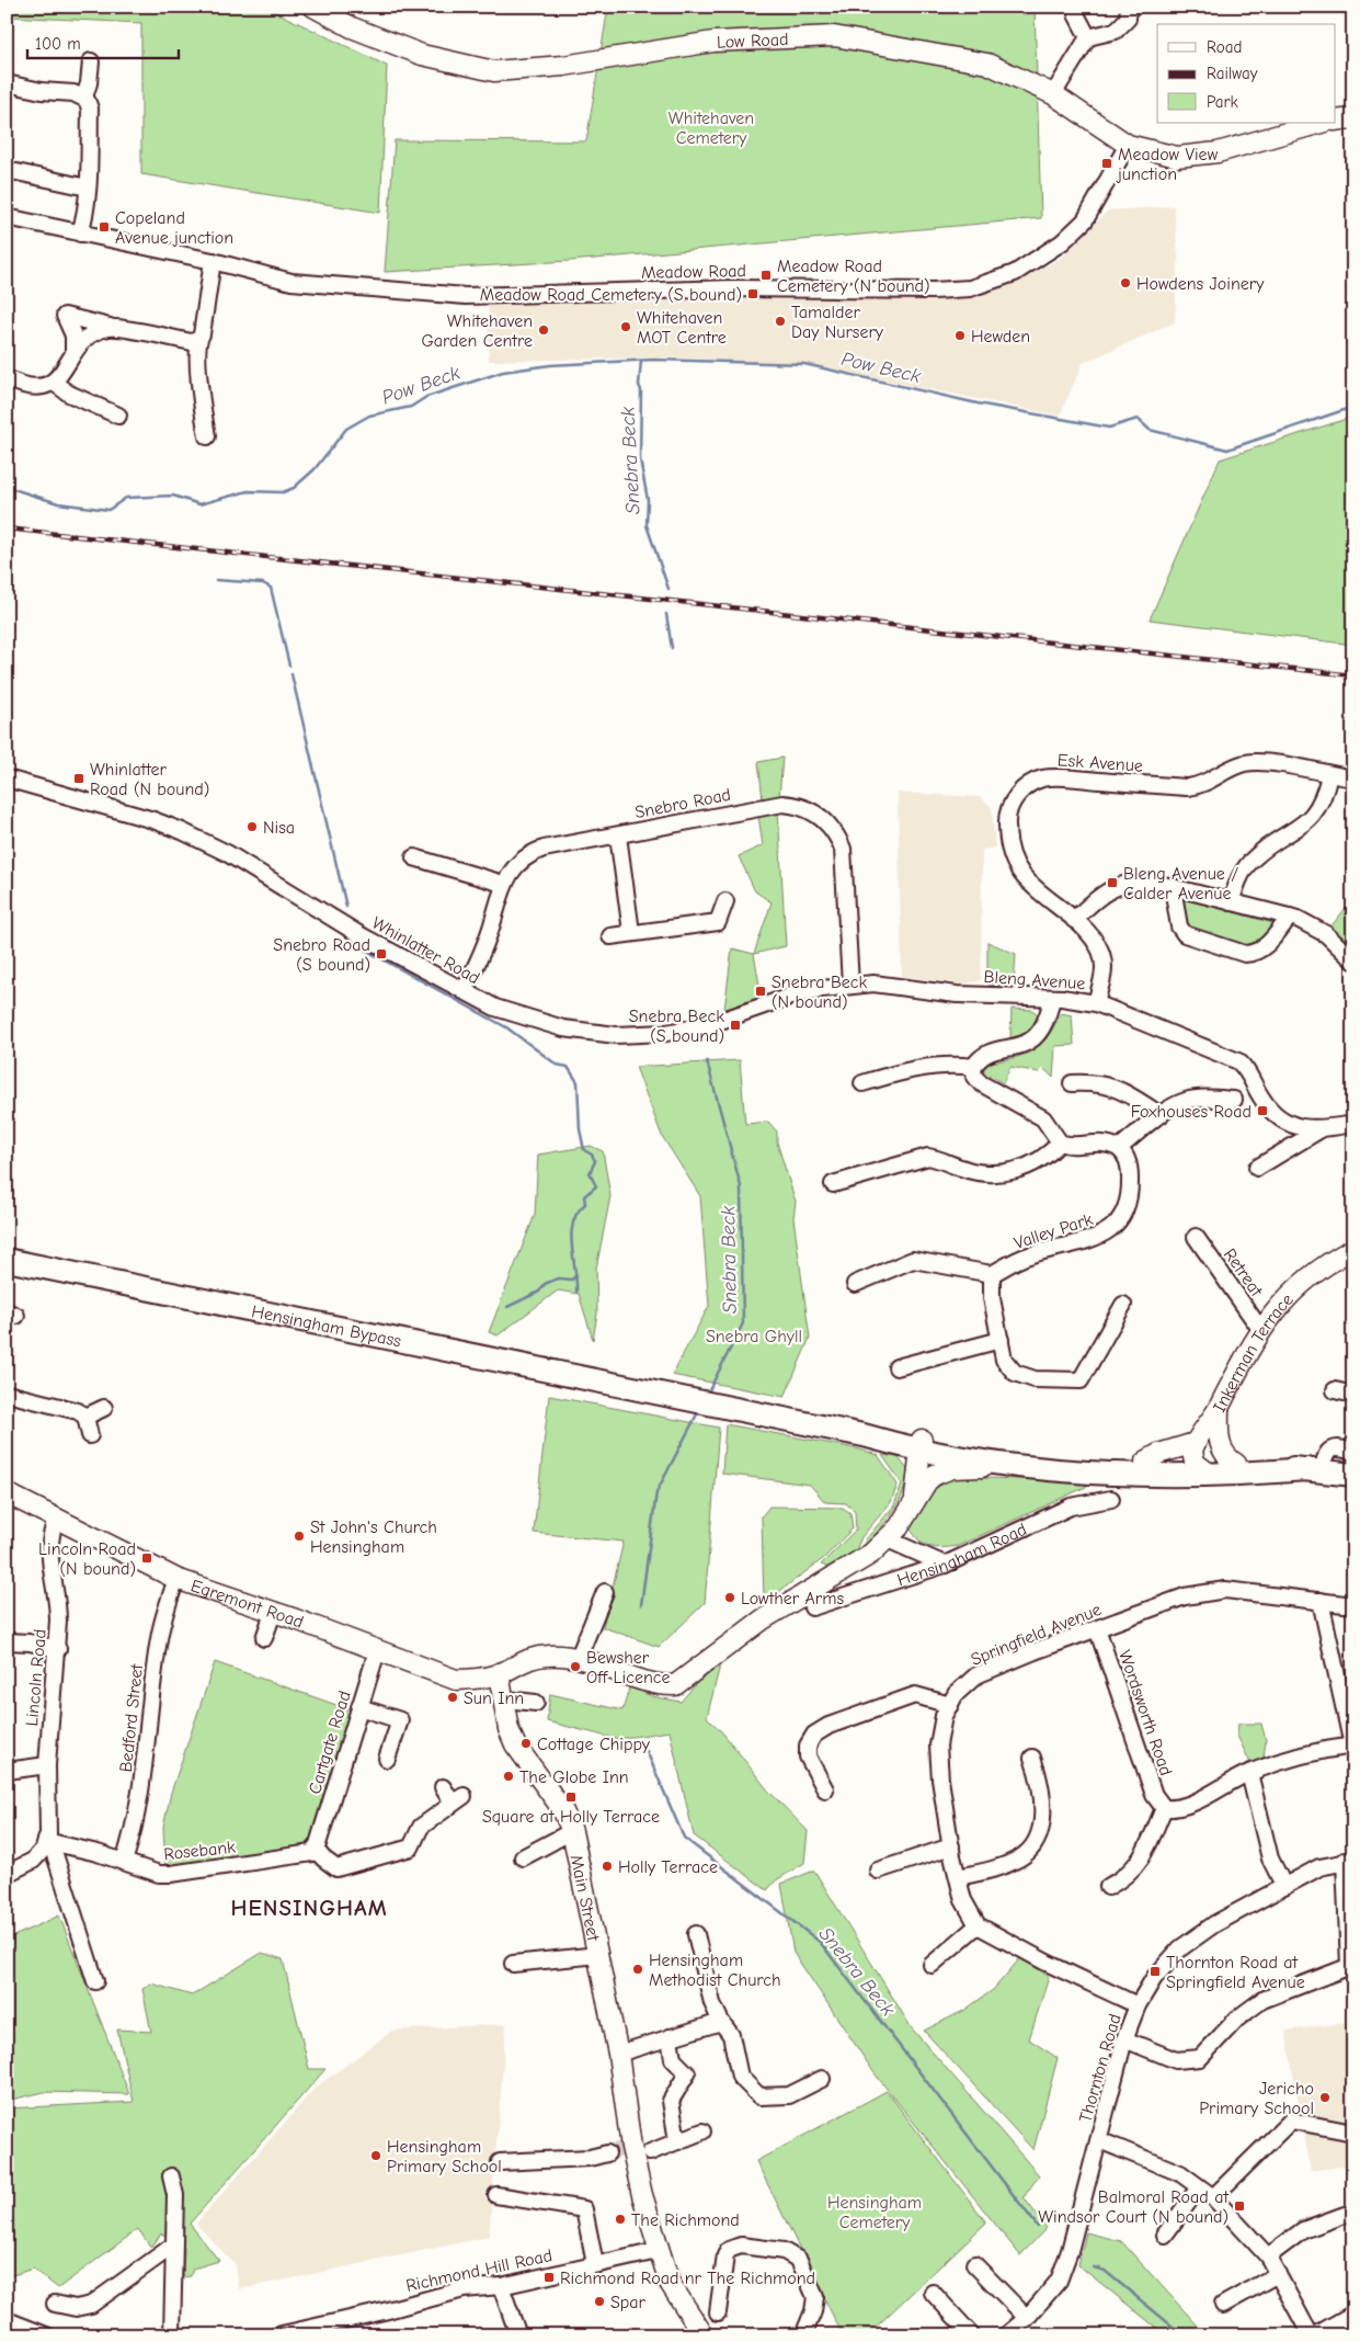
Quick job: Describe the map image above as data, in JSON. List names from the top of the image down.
{
  "streets": {
    "highway": ["Hensingham Bypass"],
    "main road": [
      "Low Road",
      "Inkerman Terrace",
      "Egremont Road",
      "Main Street"
    ],
    "street": [
      "Meadow Road",
      "Esk Avenue",
      "Snebro Road",
      "Whinlatter Road",
      "Bleng Avenue",
      "Valley Park",
      "Retreat",
      "Hensingham Road",
      "Springfield Avenue",
      "Lincoln Road",
      "Wordsworth Road",
      "Bedford Street",
      "Cartgate Road",
      "Rosebank",
      "Thornton Road",
      "Richmond Hill Road"
    ]
  },
  "crossings": [
    ["Low Road", "Meadow Road"],
    ["Esk Avenue", "Bleng Avenue"],
    ["Snebro Road", "Whinlatter Road"],
    ["Snebro Road", "Bleng Avenue"],
    ["Whinlatter Road", "Bleng Avenue"],
    ["Retreat", "Inkerman Terrace"],
    ["Egremont Road", "Lincoln Road"],
    ["Egremont Road", "Bedford Street"],
    ["Egremont Road", "Cartgate Road"],
    ["Egremont Road", "Main Street"],
    ["Springfield Avenue", "Wordsworth Road"],
    ["Lincoln Road", "Rosebank"],
    ["Bedford Street", "Rosebank"],
    ["Cartgate Road", "Rosebank"],
    ["Main Street", "Richmond Hill Road"]
  ],
  "districts": ["HENSINGHAM"],
  "water": ["Pow Beck", "Snebra Beck"],
  "parks": ["Whitehaven Cemetery", "Snebra Ghyll", "Hensingham Cemetery"],
  "places": {
    "transit": [
      "Meadow View junction",
      "Copeland Avenue junction",
      "Meadow Road Cemetery (N bound)",
      "Meadow Road Cemetery (S bound)",
      "Whinlatter Road (N bound)",
      "Bleng Avenue / Calder Avenue",
      "Snebro Road (S bound)",
      "Snebra Beck (N bound)",
      "Snebra Beck (S bound)",
      "Foxhouses Road",
      "Lincoln Road (N bound)",
      "Square at Holly Terrace",
      "Thornton Road at Springfield Avenue",
      "Balmoral Road at Windsor Court (N bound)",
      "Richmond Road nr The Richmond"
    ],
    "other": [
      "Howdens Joinery",
      "Tamalder Day Nursery",
      "Whitehaven MOT Centre",
      "Whitehaven Garden Centre",
      "Hewden",
      "Nisa",
      "St John's Church Hensingham",
      "Lowther Arms",
      "Bewsher Off Licence",
      "Sun Inn",
      "Cottage Chippy",
      "The Globe Inn",
      "Holly Terrace",
      "Hensingham Methodist Church",
      "Jericho Primary School",
      "Hensingham Primary School",
      "The Richmond",
      "Spar"
    ]
  },
  "legend": ["Road", "Railway", "Park"],
  "scale_bar": "100 m"
}
